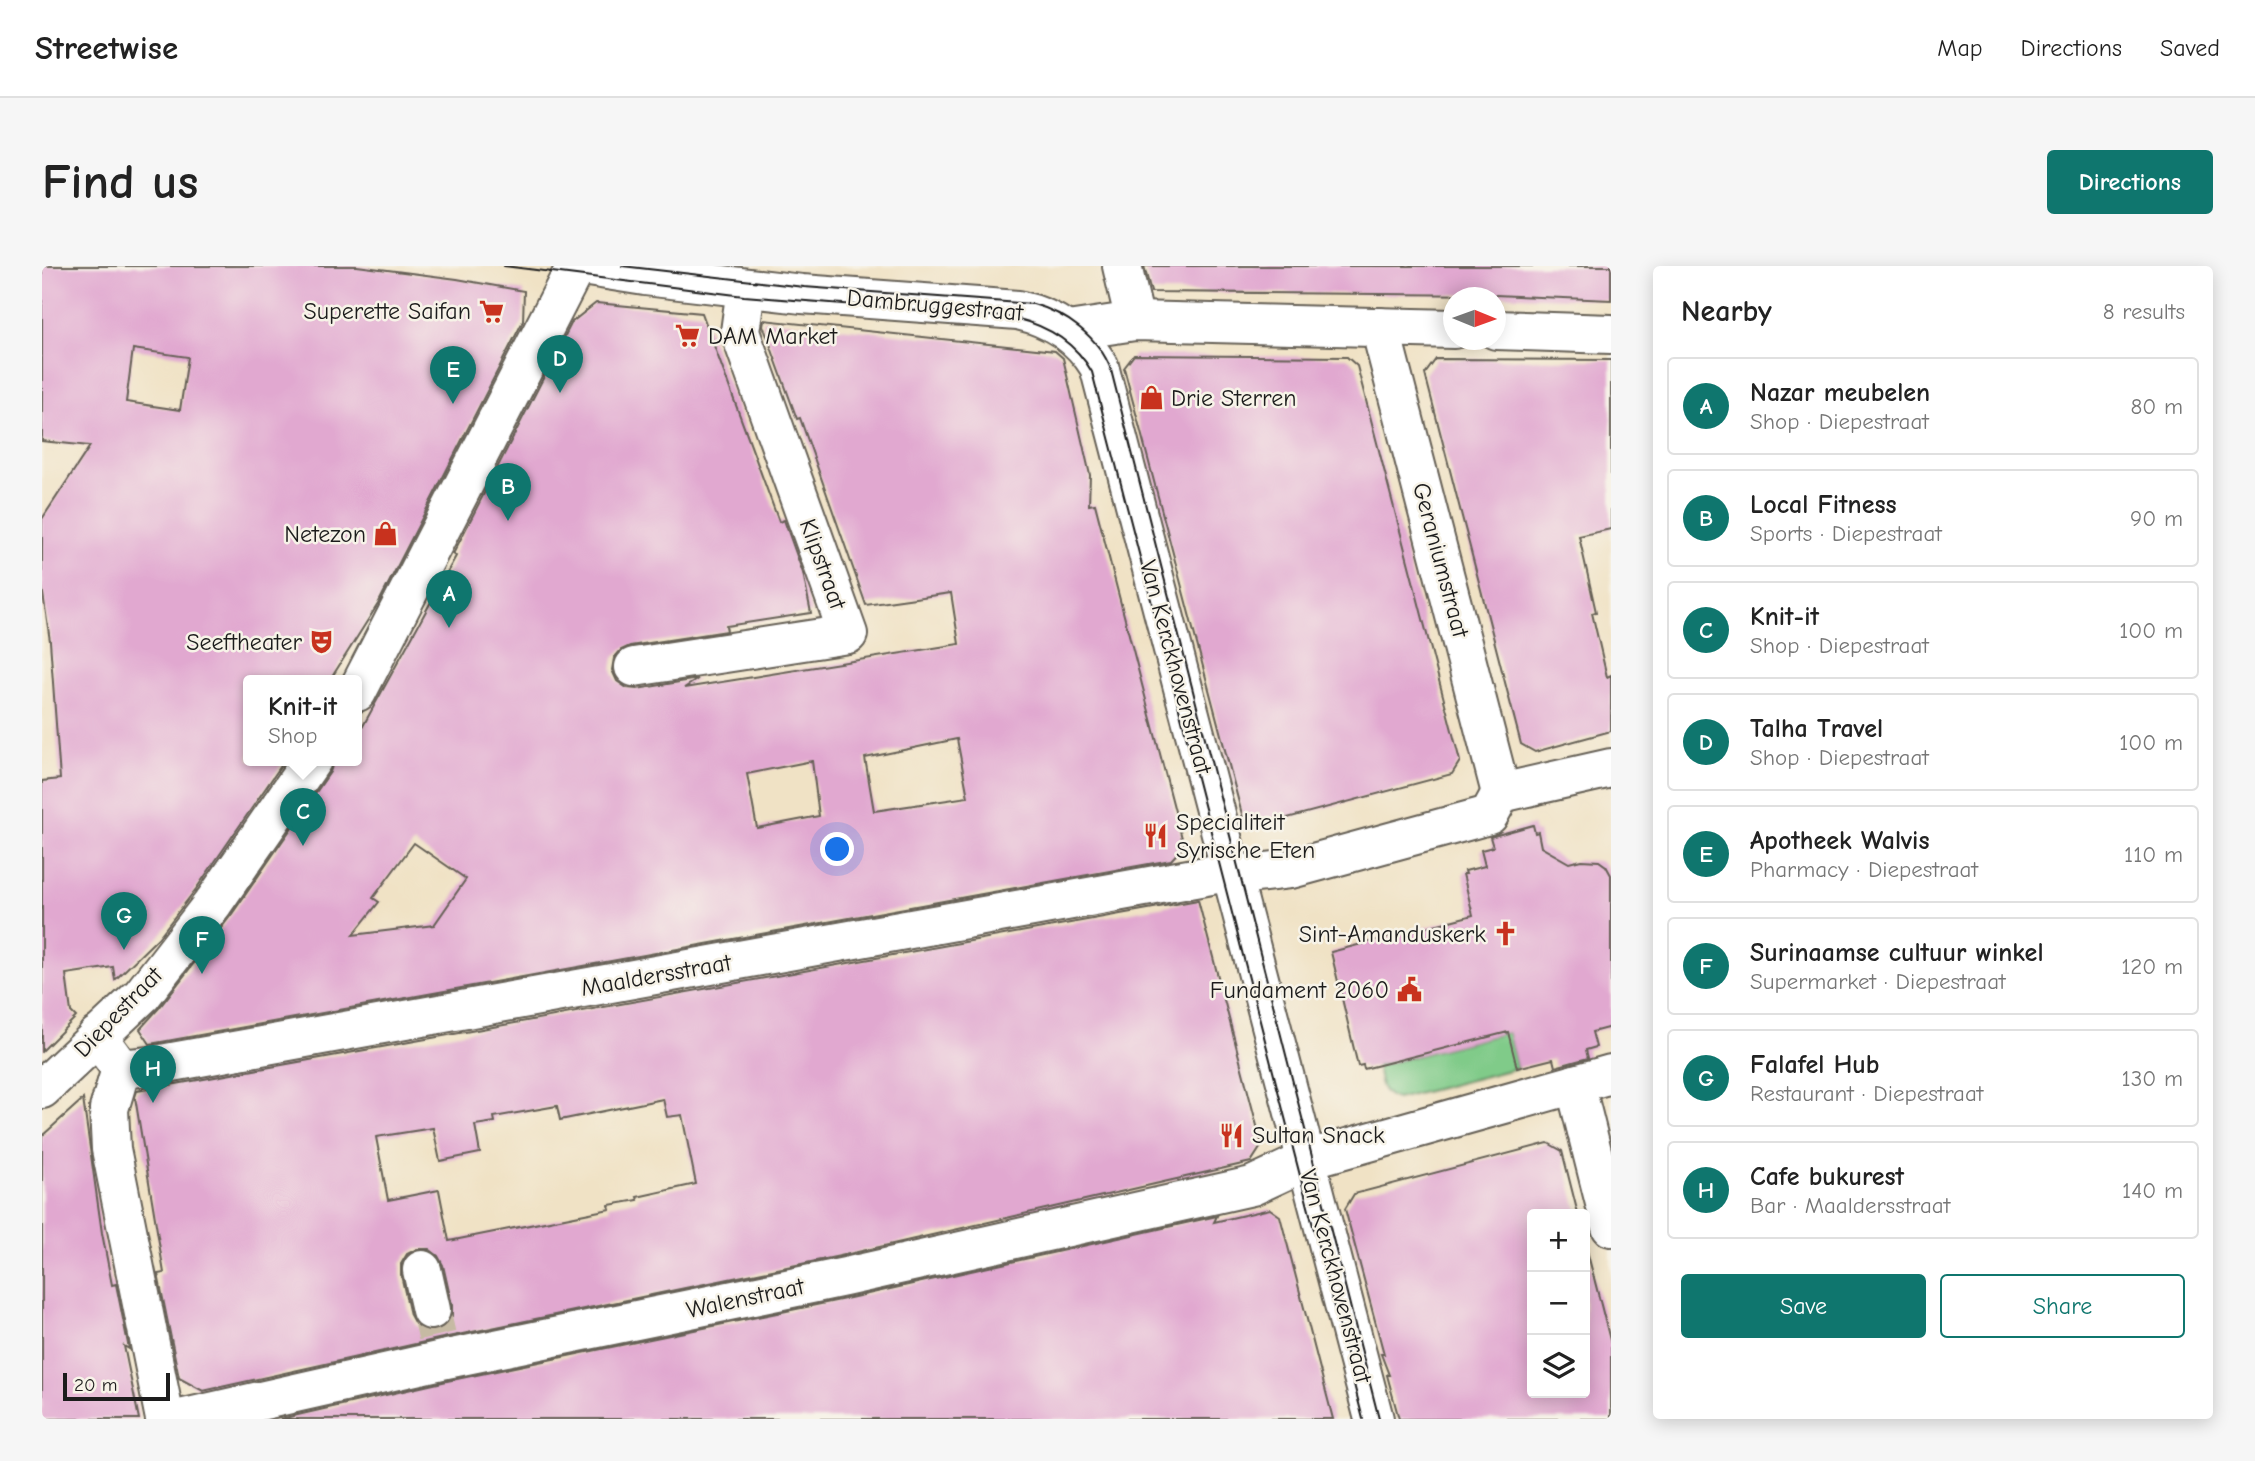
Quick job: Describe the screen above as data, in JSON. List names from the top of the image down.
{
  "streets": {
    "street": [
      "Dambruggestraat",
      "Geraniumstraat",
      "Klipstraat",
      "Van Kerckhovenstraat",
      "Maaldersstraat",
      "Diepestraat",
      "Walenstraat"
    ]
  },
  "crossings": [
    ["Dambruggestraat", "Klipstraat"],
    ["Dambruggestraat", "Van Kerckhovenstraat"],
    ["Geraniumstraat", "Maaldersstraat"],
    ["Van Kerckhovenstraat", "Maaldersstraat"],
    ["Van Kerckhovenstraat", "Walenstraat"]
  ],
  "places": {
    "supermarket": ["Superette Saifan", "DAM Market"],
    "shop": ["Drie Sterren", "Netezon"],
    "theatre": ["Seeftheater"],
    "restaurant": ["Specialiteit Syrische Eten", "Sultan Snack"],
    "church": ["Sint-Amanduskerk"],
    "public building": ["Fundament 2060"]
  },
  "scale_bar": "20 m",
  "north": "right",
  "page": {
    "header": "Streetwise",
    "nav": ["Map", "Directions", "Saved"],
    "buttons": [
      "Directions",
      ["Save", "Share"]
    ],
    "title": "Find us",
    "heading": ["Nearby", "8 results"],
    "pins": [
      "D",
      "E",
      "B",
      "A",
      "C",
      "G",
      "F",
      "H"
    ],
    "list": [
      {
        "mark": "A",
        "name": "Nazar meubelen",
        "note": "Shop · Diepestraat",
        "value": "80 m"
      },
      {
        "mark": "B",
        "name": "Local Fitness",
        "note": "Sports · Diepestraat",
        "value": "90 m"
      },
      {
        "mark": "C",
        "name": "Knit-it",
        "note": "Shop · Diepestraat",
        "value": "100 m"
      },
      {
        "mark": "D",
        "name": "Talha Travel",
        "note": "Shop · Diepestraat",
        "value": "100 m"
      },
      {
        "mark": "E",
        "name": "Apotheek Walvis",
        "note": "Pharmacy · Diepestraat",
        "value": "110 m"
      },
      {
        "mark": "F",
        "name": "Surinaamse cultuur winkel",
        "note": "Supermarket · Diepestraat",
        "value": "120 m"
      },
      {
        "mark": "G",
        "name": "Falafel Hub",
        "note": "Restaurant · Diepestraat",
        "value": "130 m"
      },
      {
        "mark": "H",
        "name": "Cafe bukurest",
        "note": "Bar · Maaldersstraat",
        "value": "140 m"
      }
    ],
    "popup": ["Knit-it", "Shop"],
    "map_buttons": ["+", "−"],
    "scale": "20 m"
  }
}
